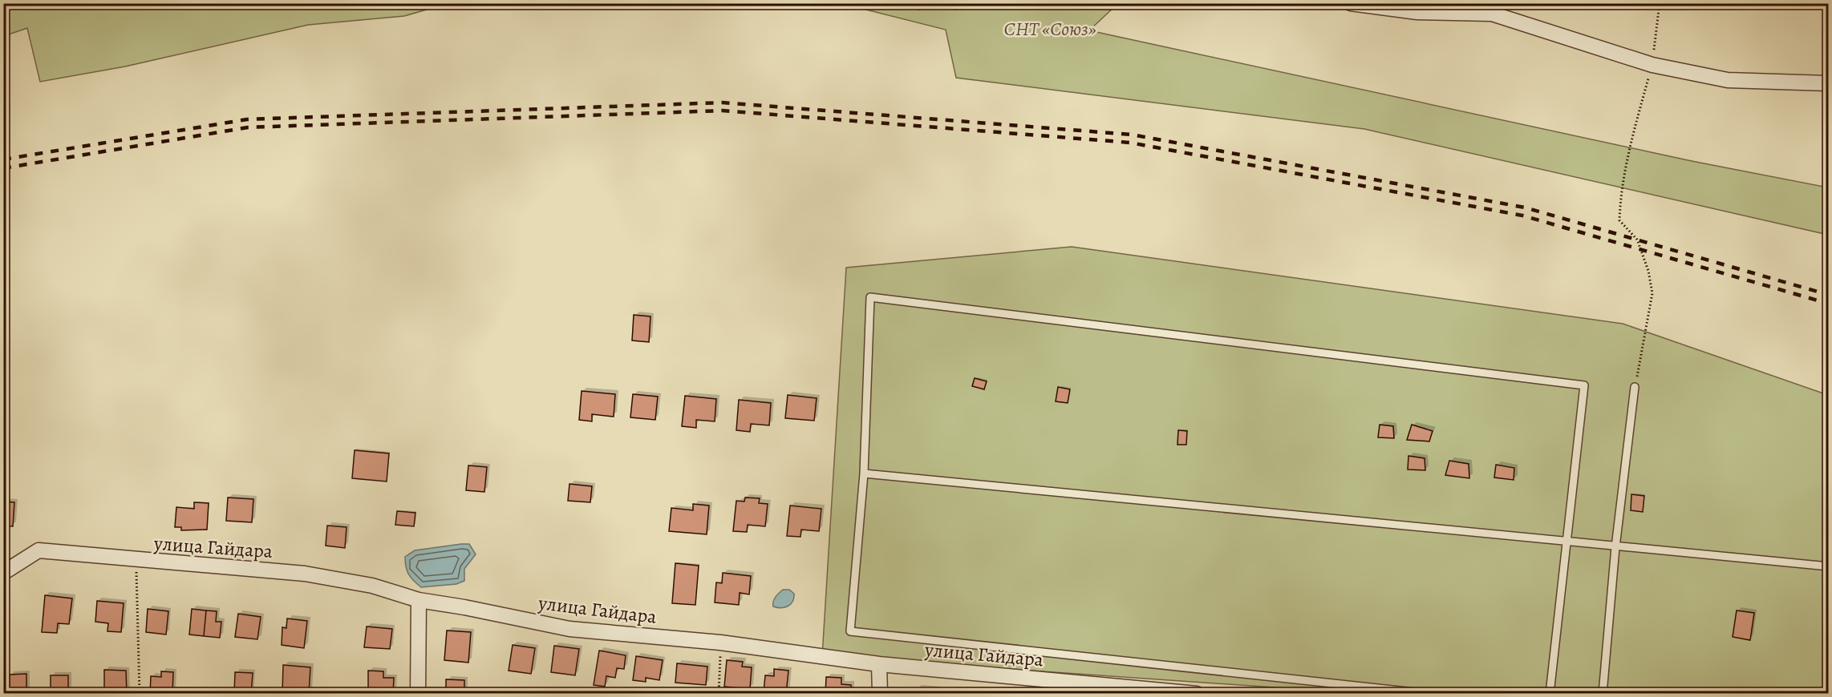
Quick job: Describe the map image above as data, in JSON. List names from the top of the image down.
{
  "streets": {
    "street": ["улица Гайдара"]
  },
  "parks": ["СНТ «Союз»"]
}
